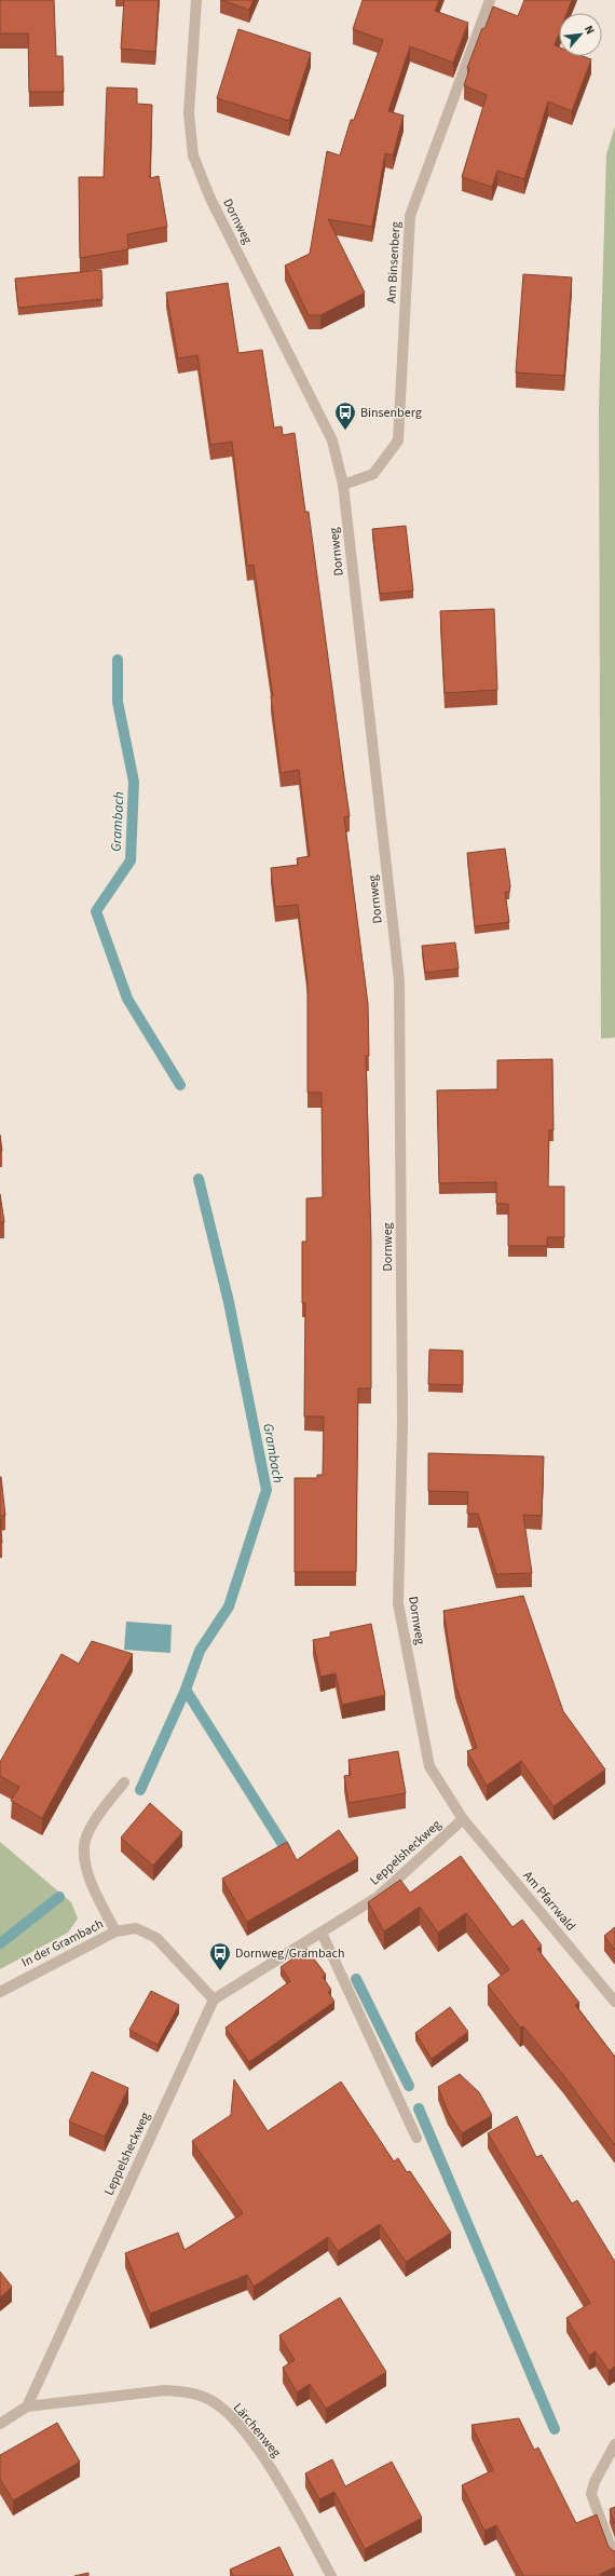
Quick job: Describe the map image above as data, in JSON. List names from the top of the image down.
{
  "streets": {
    "street": [
      "Dornweg",
      "Am Binsenberg",
      "Leppelsheckweg",
      "Am Pfarrwald",
      "In der Grambach",
      "Lärchenweg"
    ]
  },
  "crossings": [
    ["Dornweg", "Am Binsenberg"],
    ["Dornweg", "Leppelsheckweg"],
    ["Dornweg", "Am Pfarrwald"],
    ["Leppelsheckweg", "Am Pfarrwald"],
    ["Leppelsheckweg", "In der Grambach"],
    ["Leppelsheckweg", "Lärchenweg"]
  ],
  "water": ["Grambach"],
  "places": {
    "bus stop": ["Binsenberg", "Dornweg/Grambach"]
  },
  "north": "top right"
}
